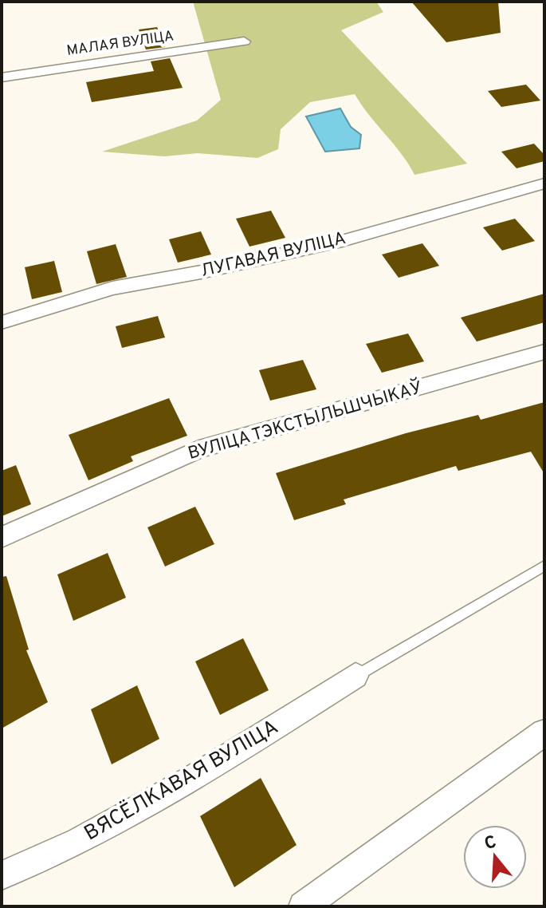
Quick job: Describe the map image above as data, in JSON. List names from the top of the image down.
{
  "streets": {
    "street": [
      "МАЛАЯ ВУЛІЦА",
      "ЛУГАВАЯ ВУЛІЦА",
      "ВУЛІЦА ТЭКСТЫЛЬШЧЫКАЎ",
      "ВЯСЁЛКАВАЯ ВУЛІЦА"
    ]
  },
  "north": "top"
}
